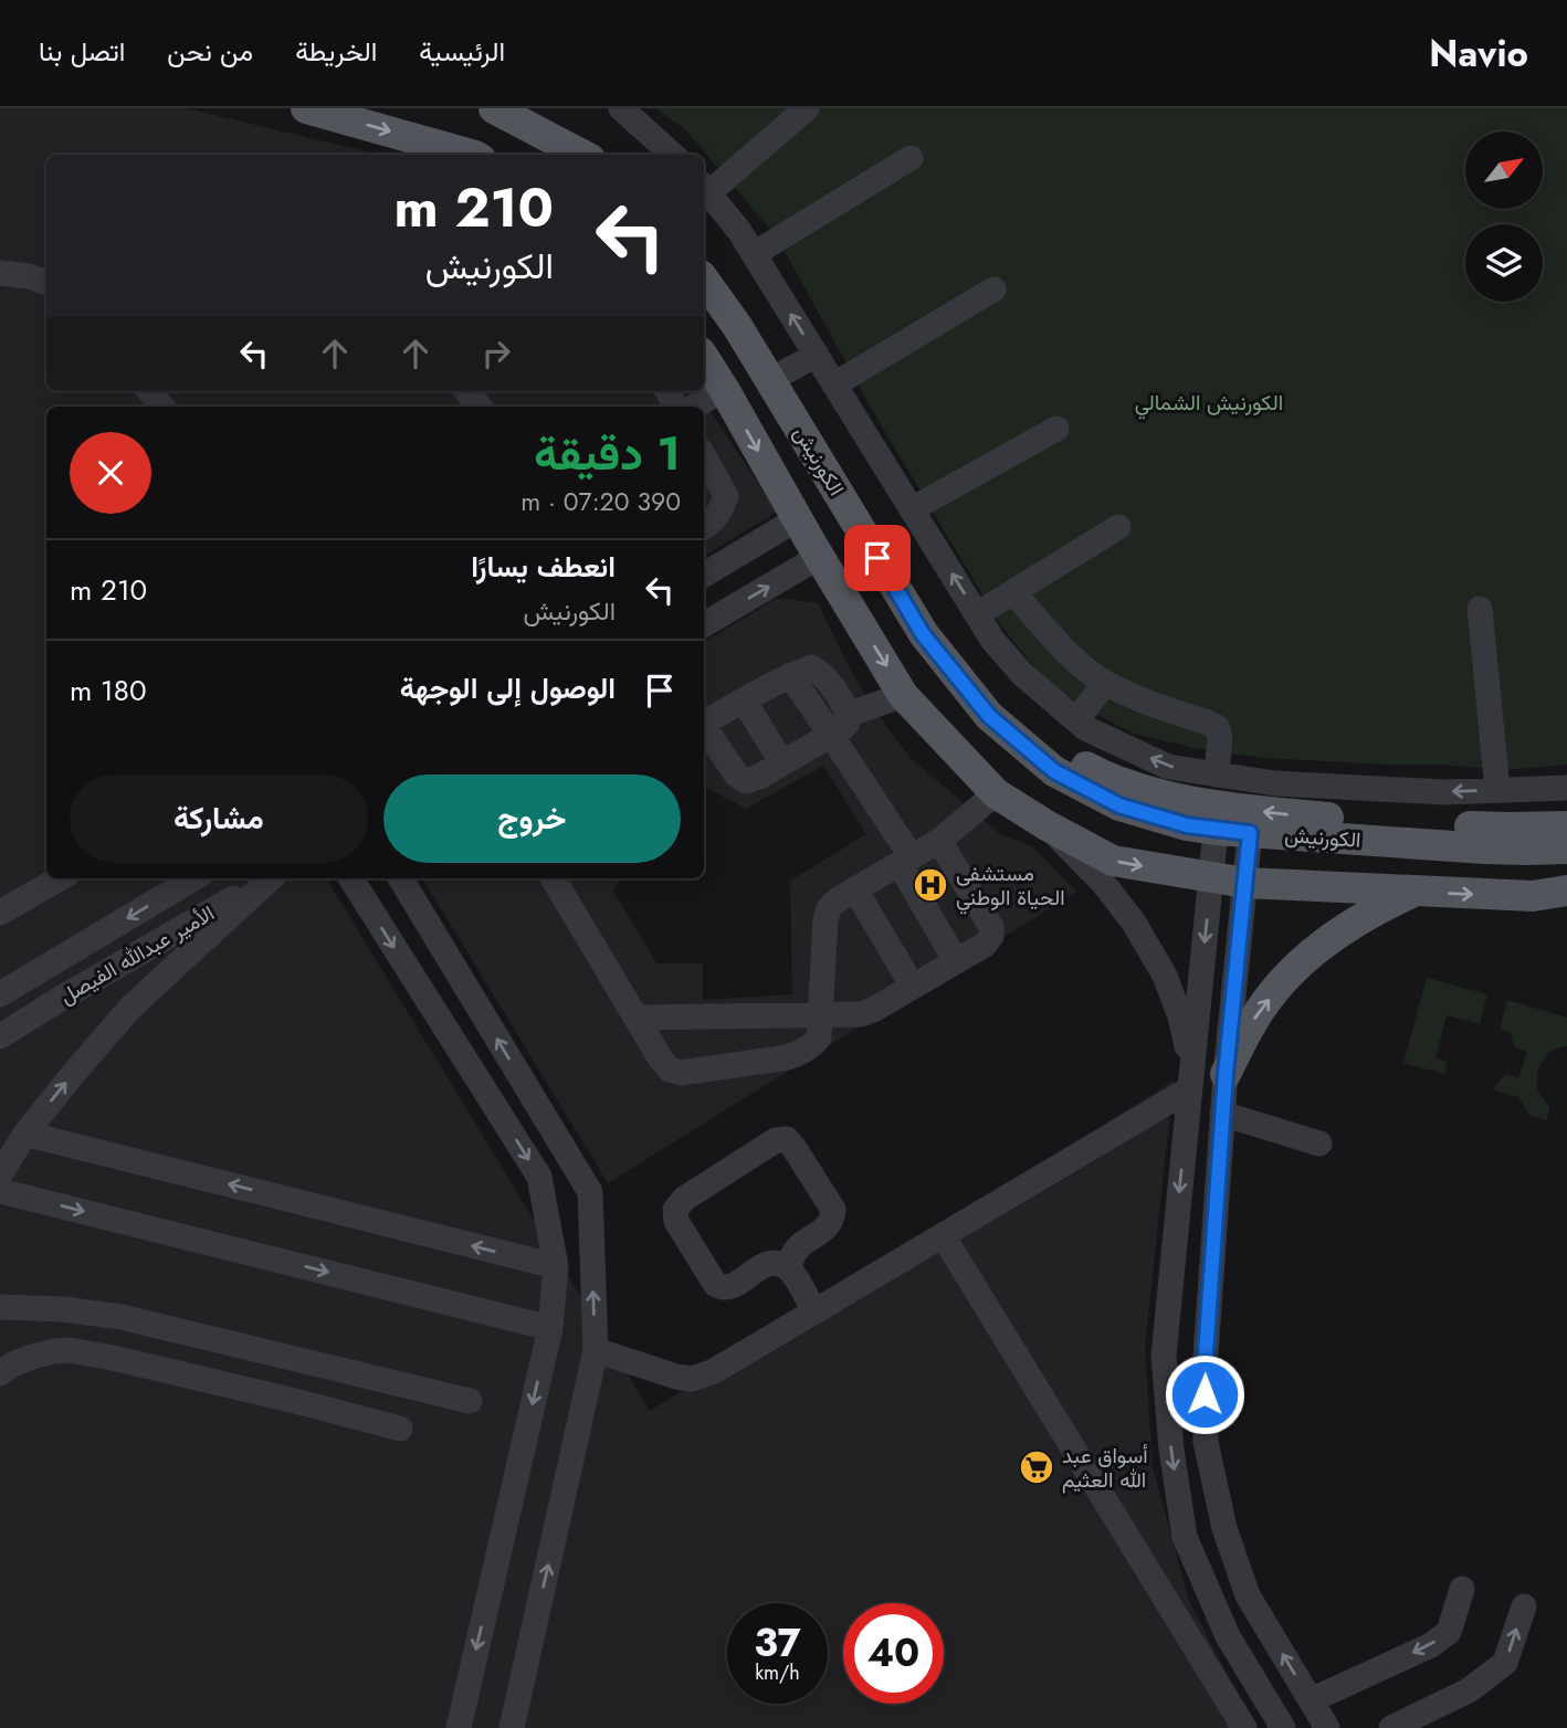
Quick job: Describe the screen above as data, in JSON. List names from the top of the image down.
{
  "streets": {
    "main road": ["الكورنيش"],
    "street": ["الأمير عبدالله الفيصل"]
  },
  "parks": ["الكورنيش الشمالي"],
  "places": {
    "hospital": ["مستشفى الحياة الوطني"],
    "supermarket": ["أسواق عبد الله العثيم"]
  },
  "north": "top right",
  "page": {
    "header": "Navio",
    "nav": [
      "الرئيسية",
      "الخريطة",
      "من نحن",
      "اتصل بنا"
    ],
    "turn": ["210 m", "الكورنيش"],
    "heading": ["1 دقيقة", "390 m · 07:20"],
    "list": [
      {
        "name": "انعطف يسارًا",
        "note": "الكورنيش",
        "value": "210 m"
      },
      {
        "name": "الوصول إلى الوجهة",
        "value": "180 m"
      }
    ],
    "buttons": ["خروج", "مشاركة"],
    "speed": "37 km/h",
    "limit": "40"
  }
}
